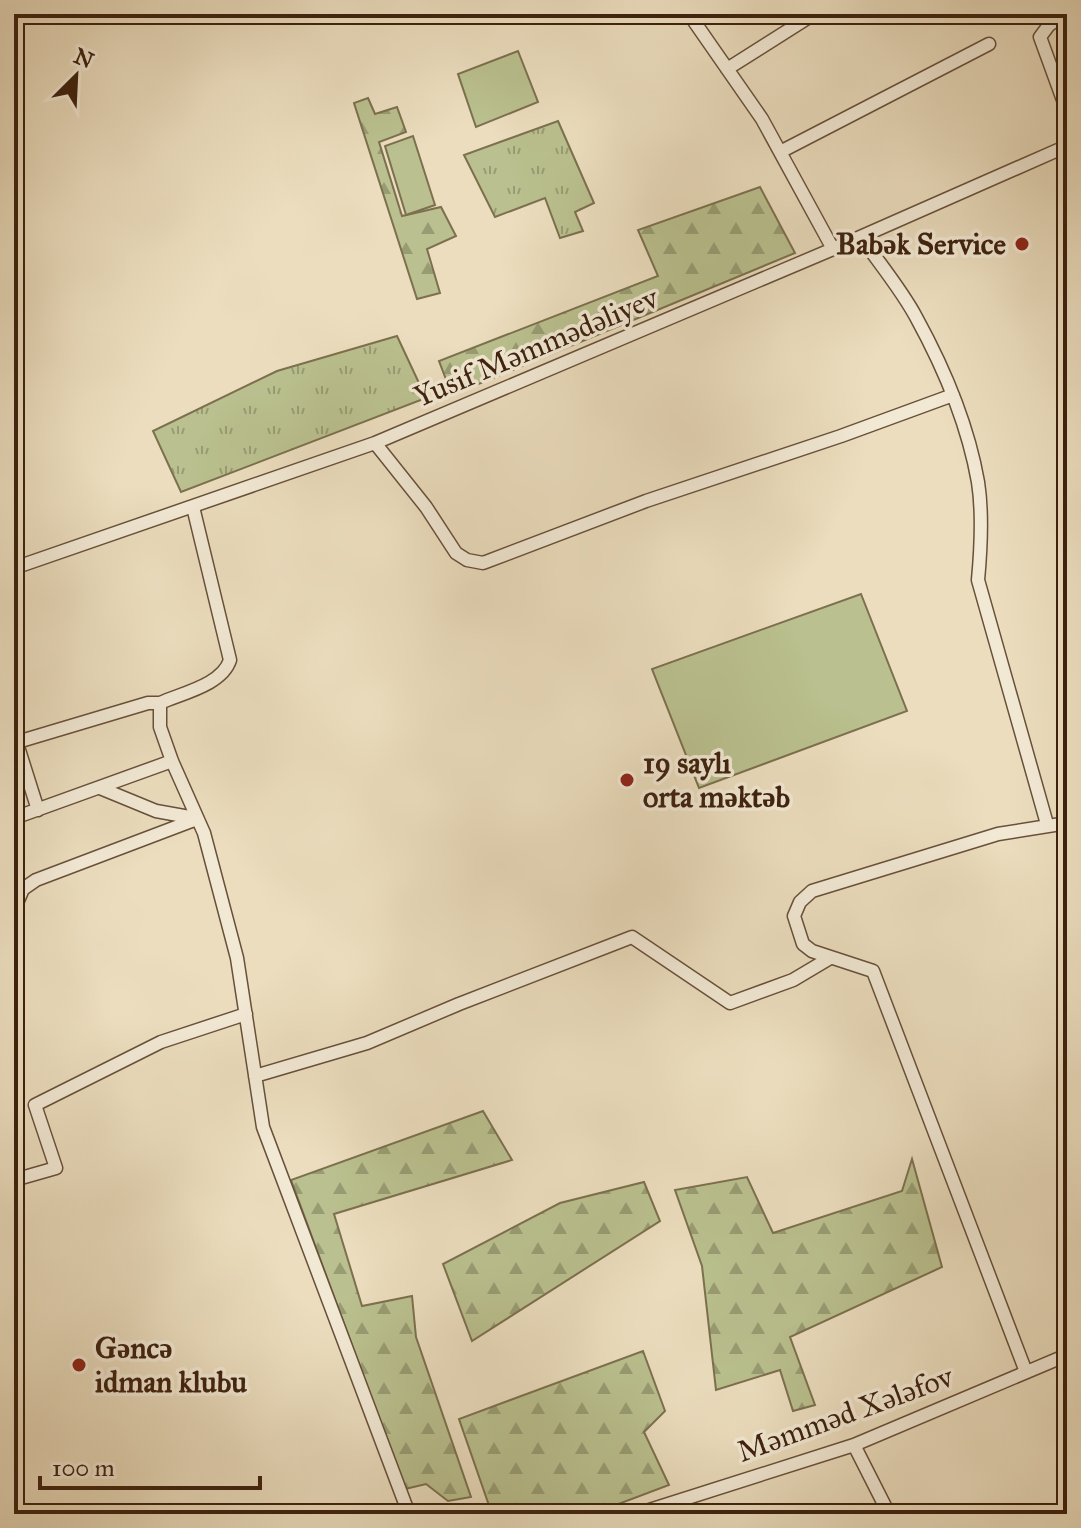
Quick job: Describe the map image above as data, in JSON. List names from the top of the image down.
{
  "streets": {
    "street": ["Yusif Məmmədəliyev", "Məmməd Xələfov"]
  },
  "places": ["Babək Service", "19 saylı orta məktəb", "Gəncə idman klubu"],
  "scale_bar": "100 m",
  "north": "top right"
}
